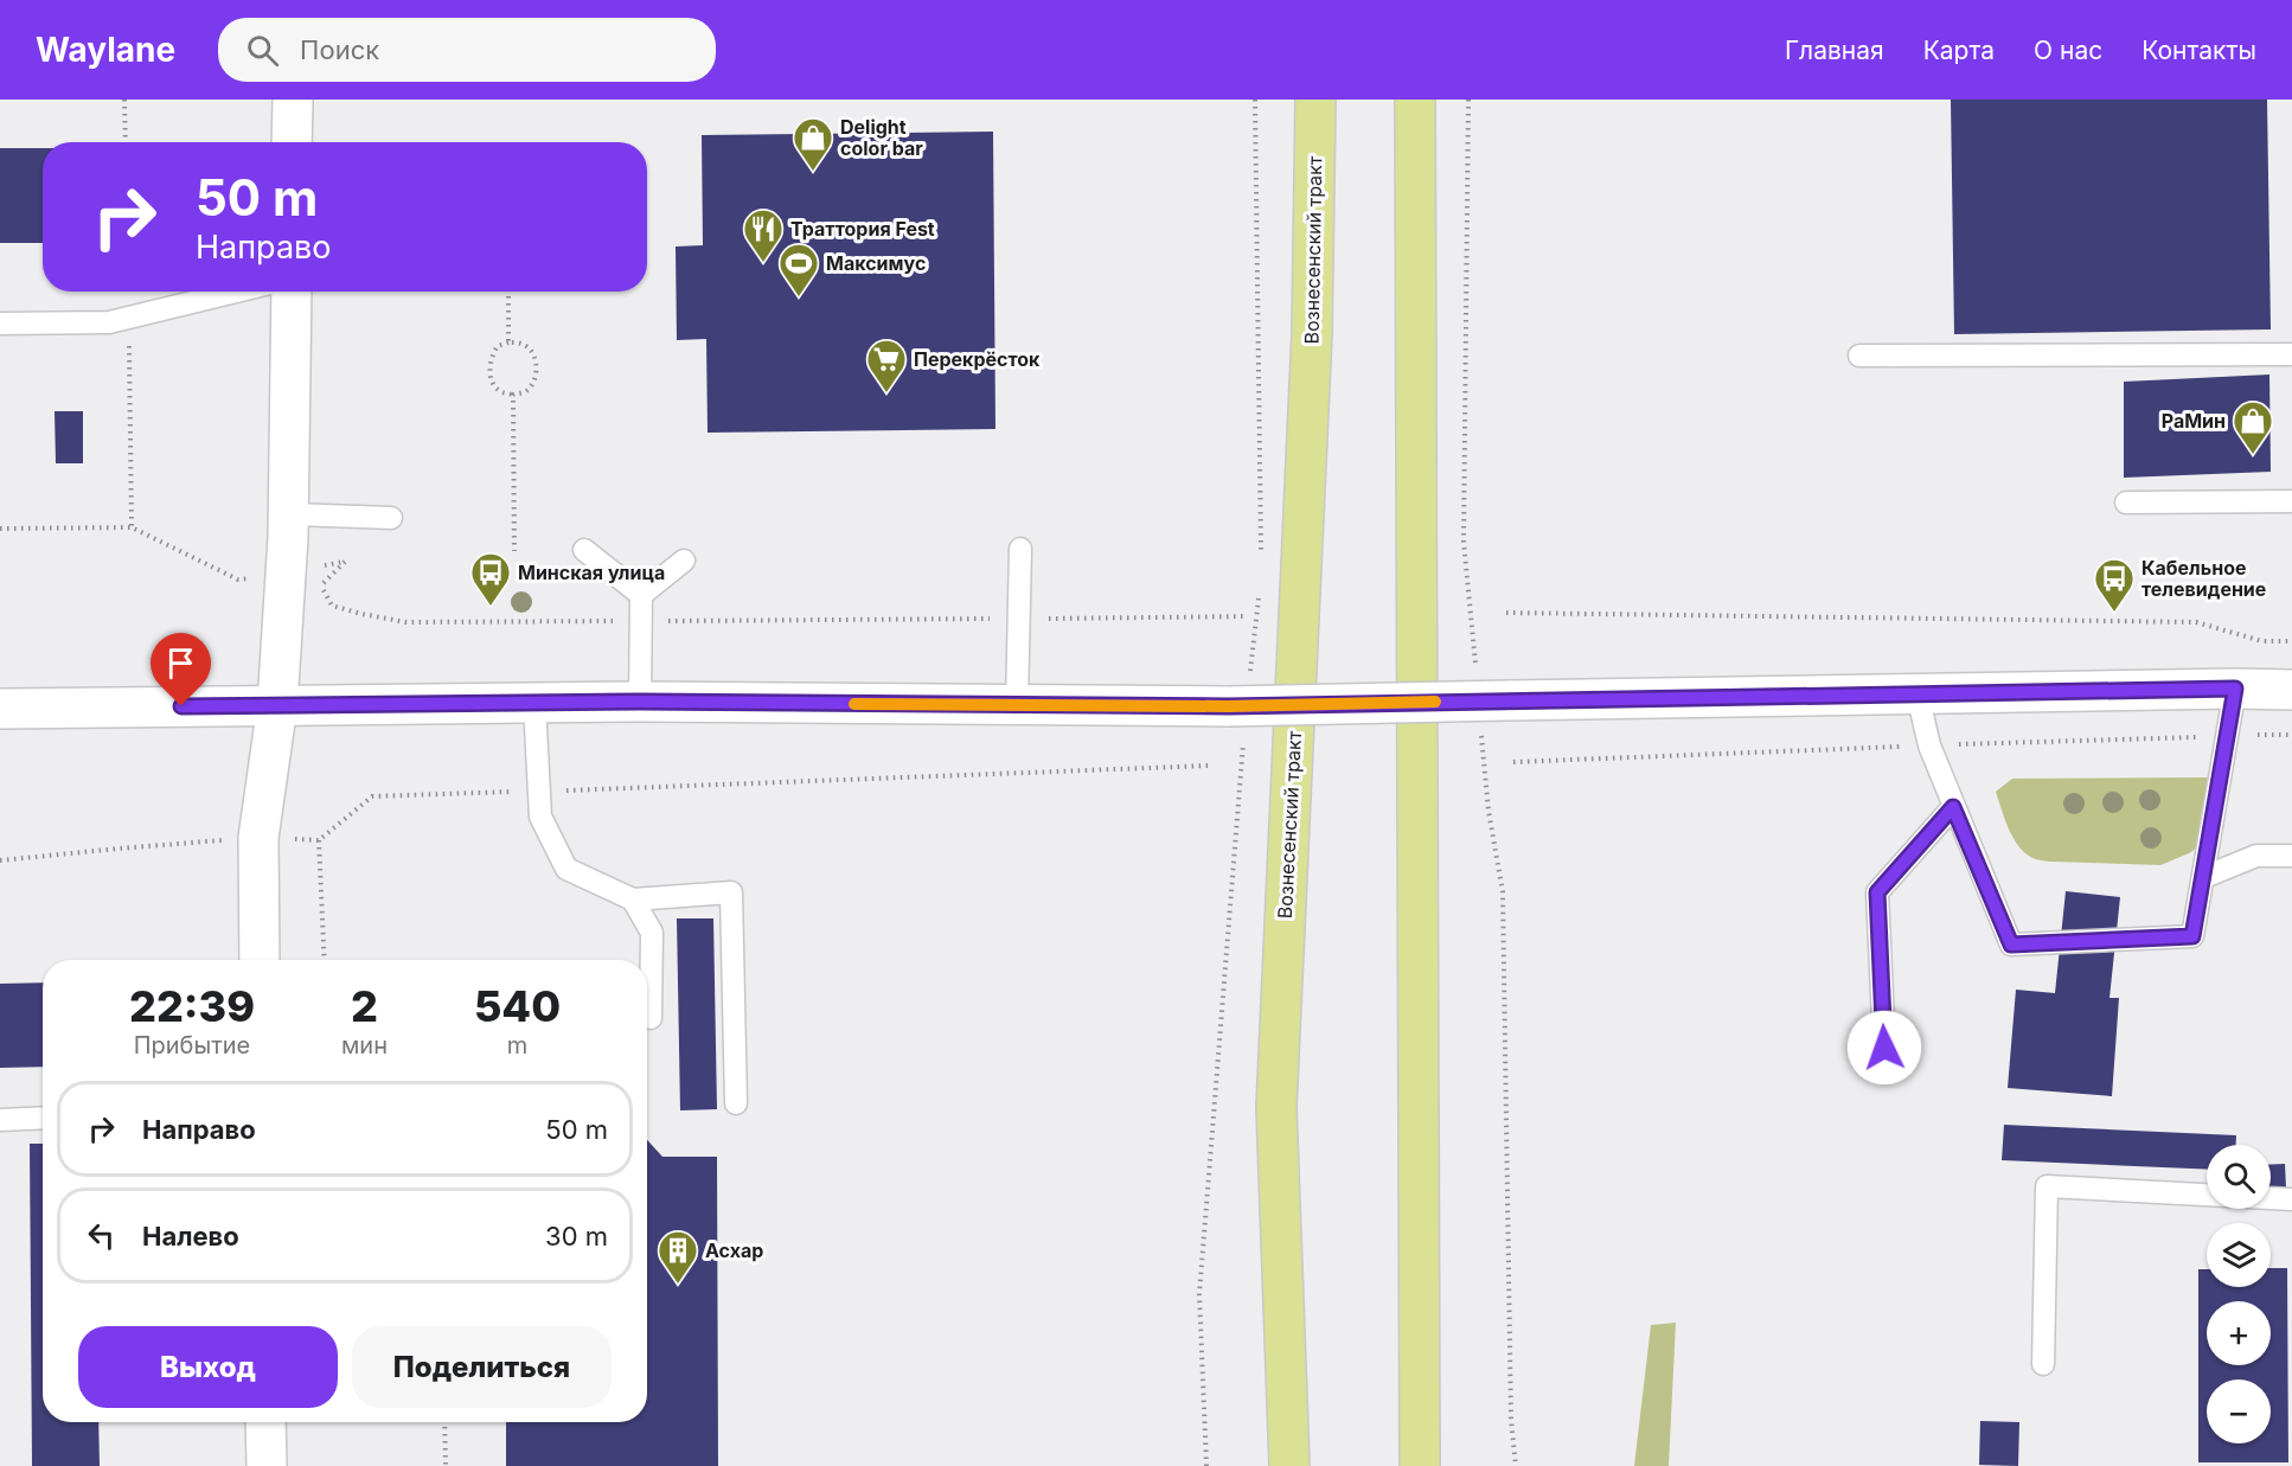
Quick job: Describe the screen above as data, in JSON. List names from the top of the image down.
{
  "streets": {
    "main road": ["Вознесенский тракт"]
  },
  "places": {
    "shop": ["Delight color bar", "РаМин"],
    "restaurant": ["Траттория Fest"],
    "sports": ["Максимус"],
    "supermarket": ["Перекрёсток"],
    "bus stop": ["Минская улица", "Кабельное телевидение"],
    "building": ["Асхар"]
  },
  "page": {
    "header": "Waylane",
    "search": "Поиск",
    "nav": [
      "Главная",
      "Карта",
      "О нас",
      "Контакты"
    ],
    "turn": ["50 m", "Направо"],
    "eta": [
      "22:39",
      "Прибытие",
      "2",
      "мин",
      "540",
      "m"
    ],
    "list": [
      {
        "name": "Направо",
        "value": "50 m"
      },
      {
        "name": "Налево",
        "value": "30 m"
      }
    ],
    "map_buttons": ["+", "−"],
    "buttons": ["Выход", "Поделиться"]
  }
}
